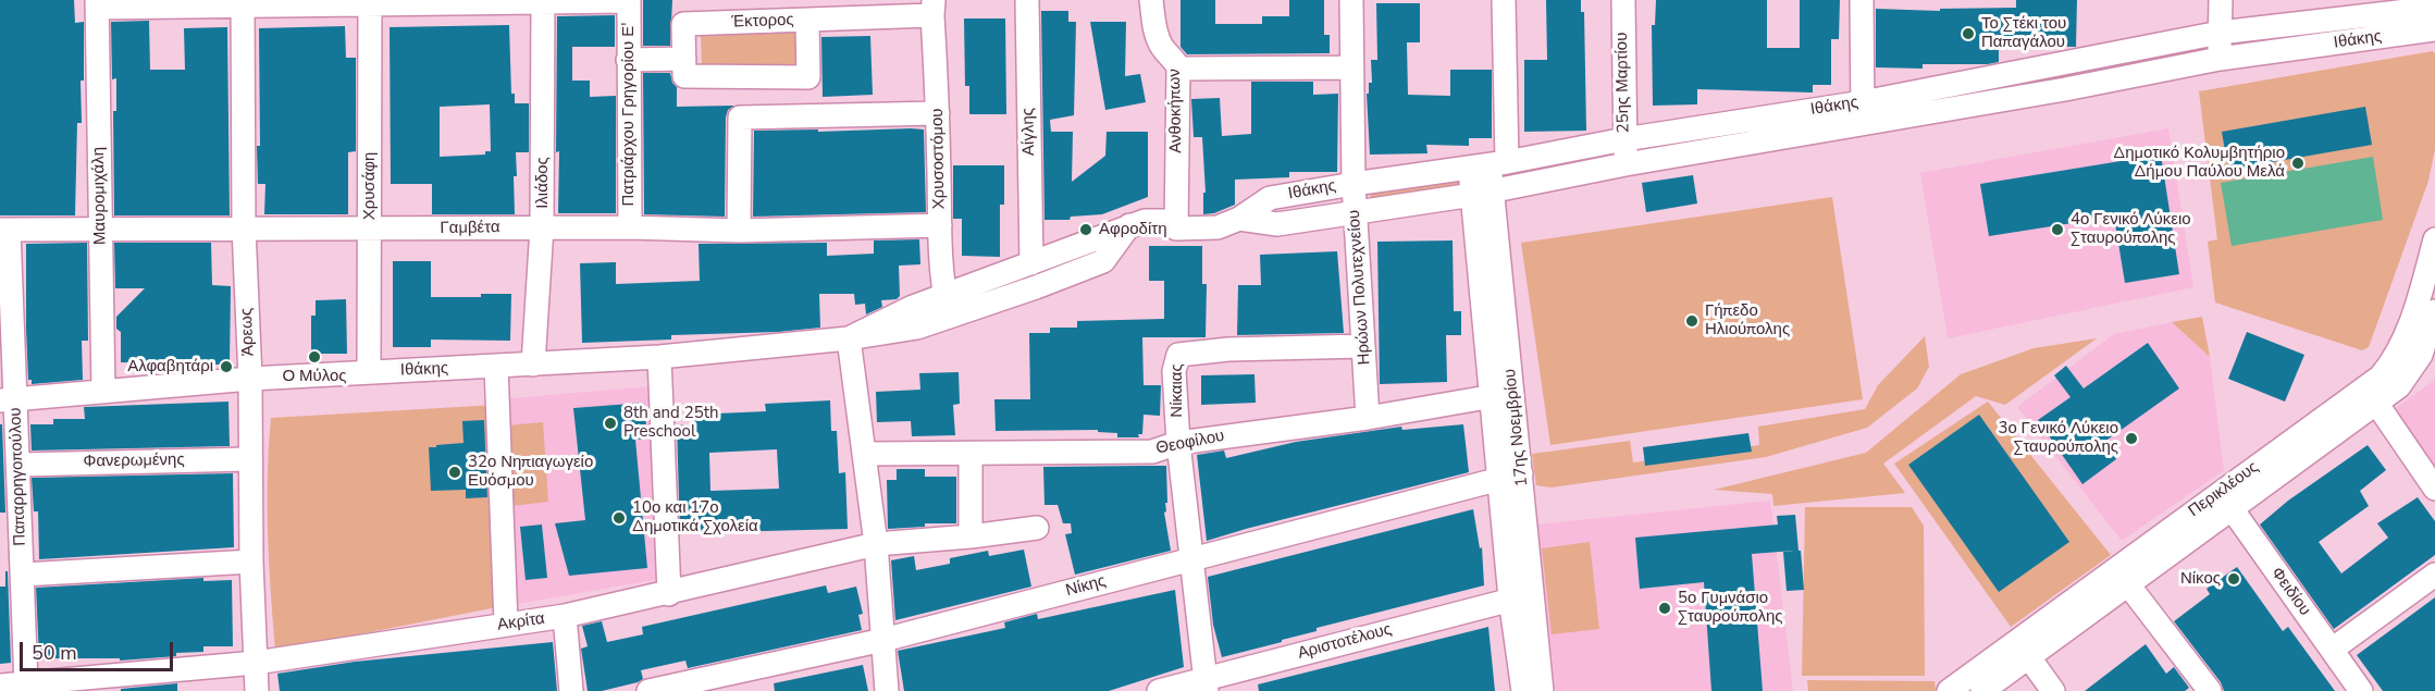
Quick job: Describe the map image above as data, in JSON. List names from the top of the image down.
{
  "streets": {
    "street": [
      "Έκτορος",
      "Ιθάκης",
      "25ης Μαρτίου",
      "Ανθοκήπων",
      "Πατριάρχου Γρηγορίου Ε'",
      "Αίγλης",
      "Χρυσοστόμου",
      "Ιλιάδος",
      "Χρυσάφη",
      "Μαυρομιχάλη",
      "Γαμβέτα",
      "Ηρώων Πολυτεχνείου",
      "Άρεως",
      "Νίκαιας",
      "17ης Νοεμβρίου",
      "Θεοφίλου",
      "Φανερωμένης",
      "Παπαρρηγοπούλου",
      "Περικλέους",
      "Νίκης",
      "Φειδίου",
      "Ακρίτα",
      "Αριστοτέλους"
    ]
  },
  "crossings": [
    ["Έκτορος", "Χρυσοστόμου"],
    ["Ιθάκης", "25ης Μαρτίου"],
    ["Ιθάκης", "Ανθοκήπων"],
    ["Ιθάκης", "Αίγλης"],
    ["Ιθάκης", "Χρυσοστόμου"],
    ["Ιθάκης", "Ιλιάδος"],
    ["Ιθάκης", "Χρυσάφη"],
    ["Ιθάκης", "Μαυρομιχάλη"],
    ["Ιθάκης", "Ηρώων Πολυτεχνείου"],
    ["Ιθάκης", "Άρεως"],
    ["Ιθάκης", "17ης Νοεμβρίου"],
    ["Ιθάκης", "Παπαρρηγοπούλου"],
    ["Πατριάρχου Γρηγορίου Ε'", "Γαμβέτα"],
    ["Χρυσοστόμου", "Γαμβέτα"],
    ["Ιλιάδος", "Γαμβέτα"],
    ["Χρυσάφη", "Γαμβέτα"],
    ["Μαυρομιχάλη", "Γαμβέτα"],
    ["Γαμβέτα", "Άρεως"],
    ["Γαμβέτα", "Παπαρρηγοπούλου"],
    ["Ηρώων Πολυτεχνείου", "Νίκαιας"],
    ["Ηρώων Πολυτεχνείου", "Θεοφίλου"],
    ["Άρεως", "Φανερωμένης"],
    ["Άρεως", "Ακρίτα"],
    ["Νίκαιας", "Θεοφίλου"],
    ["Νίκαιας", "Νίκης"],
    ["Νίκαιας", "Αριστοτέλους"],
    ["17ης Νοεμβρίου", "Θεοφίλου"],
    ["17ης Νοεμβρίου", "Νίκης"],
    ["17ης Νοεμβρίου", "Αριστοτέλους"],
    ["Φανερωμένης", "Παπαρρηγοπούλου"],
    ["Παπαρρηγοπούλου", "Ακρίτα"],
    ["Περικλέους", "Φειδίου"]
  ],
  "places": [
    "Το Στέκι του Παπαγάλου",
    "Δημοτικό Κολυμβητήριο Δήμου Παύλου Μελά",
    "Αφροδίτη",
    "4ο Γενικό Λύκειο Σταυρούπολης",
    "Γήπεδο Ηλιούπολης",
    "Ο Μύλος",
    "Αλφαβητάρι",
    "8th and 25th Preschool",
    "3ο Γενικό Λύκειο Σταυρούπολης",
    "32ο Νηπιαγωγείο Ευόσμου",
    "10ο και 17ο Δημοτικά Σχολεία",
    "Νίκος",
    "5ο Γυμνάσιο Σταυρούπολης"
  ],
  "scale_bar": "50 m"
}
